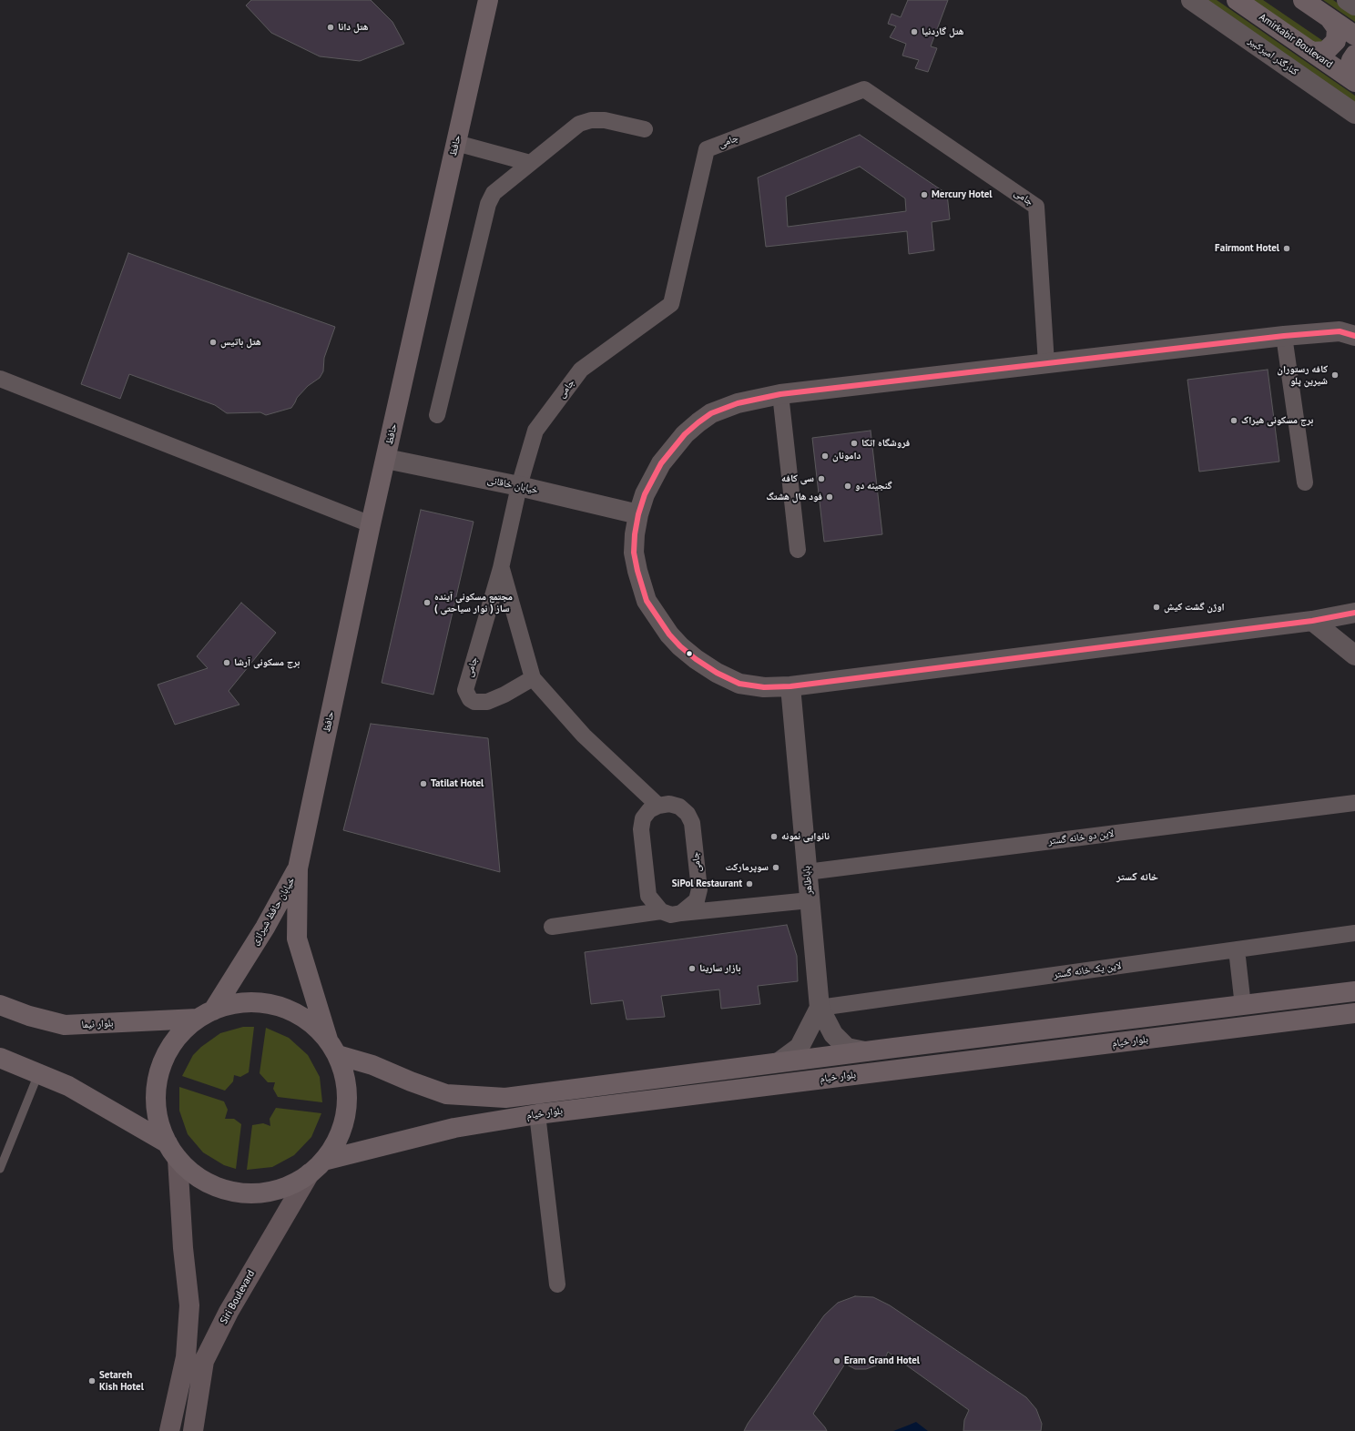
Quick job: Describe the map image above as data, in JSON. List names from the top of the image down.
{
  "streets": {
    "main road": [
      "Amirkabir Boulevard",
      "حافظ",
      "خیابان حافظ شیرازی",
      "بلوار نیما",
      "بلوار خیام",
      "Siri Boulevard"
    ],
    "street": [
      "کنارگذر امیرکبیر",
      "جامی",
      "خیابان خاقانی",
      "لاین دو خانه گستر",
      "باباطاهر",
      "لاین یک خانه گستر"
    ]
  },
  "crossings": [
    ["جامی", "خیابان خاقانی"],
    ["حافظ", "خیابان خاقانی"],
    ["حافظ", "خیابان حافظ شیرازی"],
    ["لاین دو خانه گستر", "باباطاهر"],
    ["باباطاهر", "لاین یک خانه گستر"],
    ["باباطاهر", "بلوار خیام"],
    ["خیابان حافظ شیرازی", "بلوار نیما"],
    ["خیابان حافظ شیرازی", "بلوار خیام"],
    ["خیابان حافظ شیرازی", "Siri Boulevard"],
    ["بلوار خیام", "Siri Boulevard"]
  ],
  "districts": ["خانه گستر"],
  "places": [
    "هتل دانا",
    "هتل گاردنیا",
    "Mercury Hotel",
    "Fairmont Hotel",
    "هتل باتیس",
    "کافه رستوران شیرین پلو",
    "برج مسکونی هیراک",
    "فروشگاه اتکا",
    "دامونان",
    "سی کافه",
    "گنجینه دو",
    "فود هال هشتگ",
    "مجتمع مسکونی آینده ساز ( نوار سیاحتی )",
    "اوژن گشت كيش",
    "برج مسکونی آرشا",
    "Tatilat Hotel",
    "نانوایی نمونه",
    "سوپرمارکت",
    "SiPol Restaurant",
    "بازار سارینا",
    "Eram Grand Hotel",
    "Setareh Kish Hotel"
  ]
}
